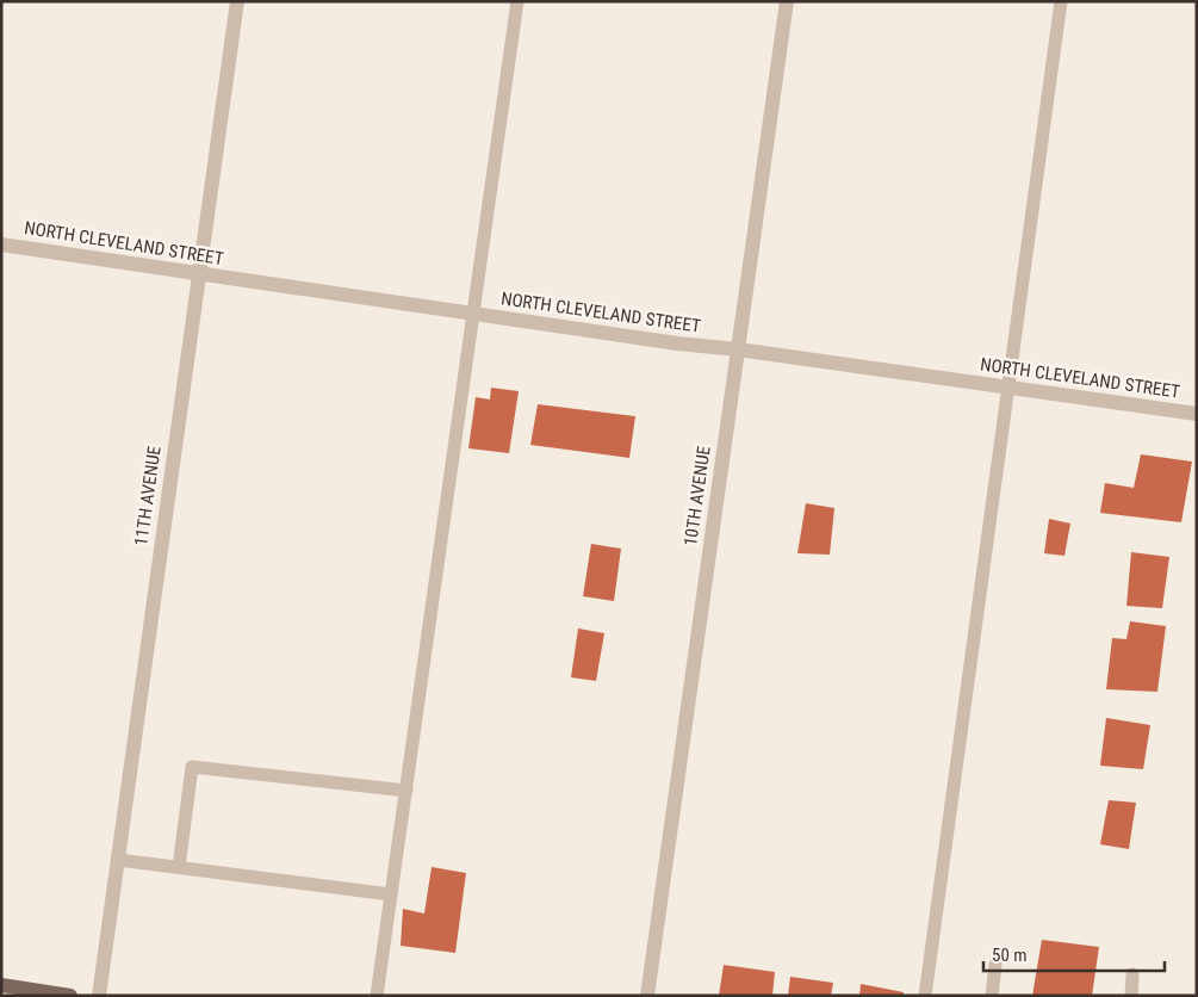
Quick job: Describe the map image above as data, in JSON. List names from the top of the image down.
{
  "streets": {
    "street": ["NORTH CLEVELAND STREET", "11TH AVENUE", "10TH AVENUE"]
  },
  "crossings": [
    ["NORTH CLEVELAND STREET", "11TH AVENUE"],
    ["NORTH CLEVELAND STREET", "10TH AVENUE"]
  ],
  "scale_bar": "50 m"
}
